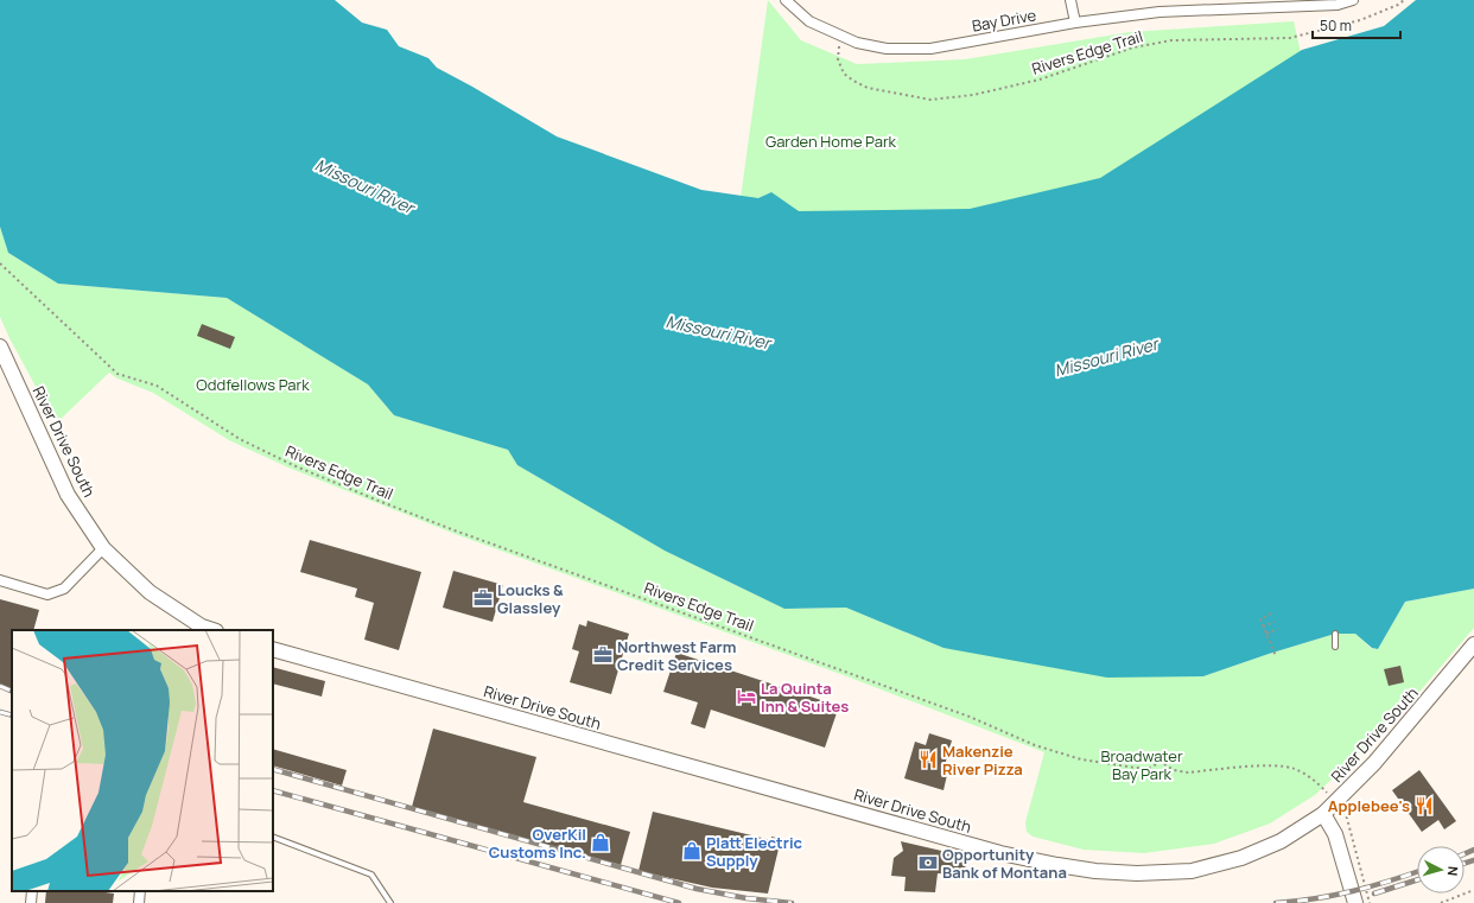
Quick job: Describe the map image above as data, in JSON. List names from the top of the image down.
{
  "streets": {
    "main road": ["River Drive South"],
    "street": ["Bay Drive"],
    "path": ["Rivers Edge Trail"]
  },
  "crossings": [
    ["Bay Drive", "Rivers Edge Trail"],
    ["Rivers Edge Trail", "River Drive South"]
  ],
  "water": ["Missouri River"],
  "parks": ["Garden Home Park", "Oddfellows Park", "Broadwater Bay Park"],
  "places": {
    "office": ["Loucks & Glassley", "Northwest Farm Credit Services"],
    "hotel": ["La Quinta Inn & Suites"],
    "restaurant": ["Makenzie River Pizza", "Applebee's"],
    "shop": ["OverKil Customs Inc.", "Platt Electric Supply"],
    "bank": ["Opportunity Bank of Montana"]
  },
  "scale_bar": "50 m",
  "north": "right"
}
